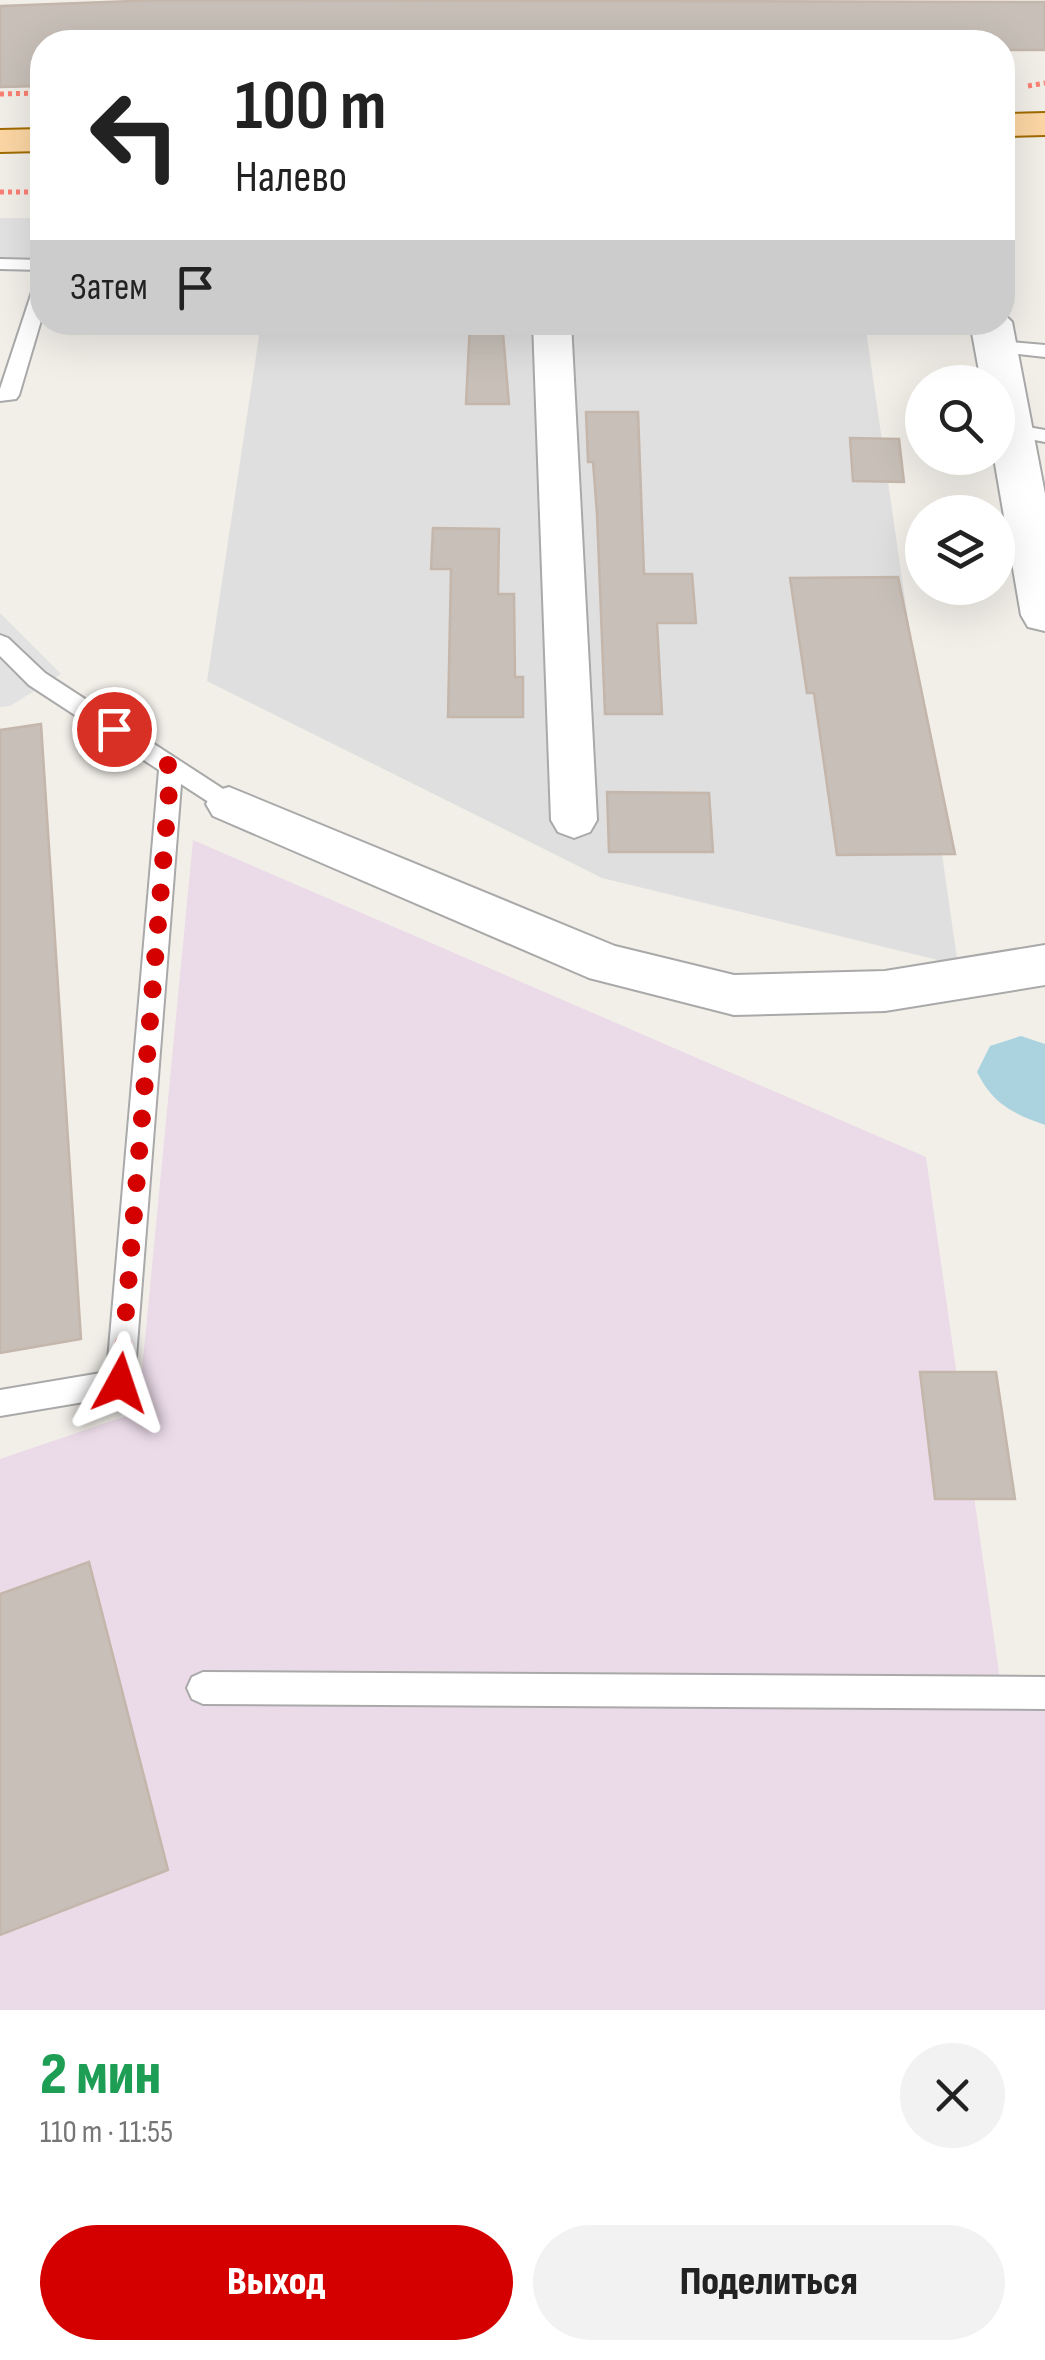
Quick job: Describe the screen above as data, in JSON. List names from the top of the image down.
{
  "page": {
    "turn": ["100 m", "Налево"],
    "then": "Затем",
    "heading": ["2 мин", "110 m · 11:55"],
    "buttons": ["Выход", "Поделиться"]
  }
}
